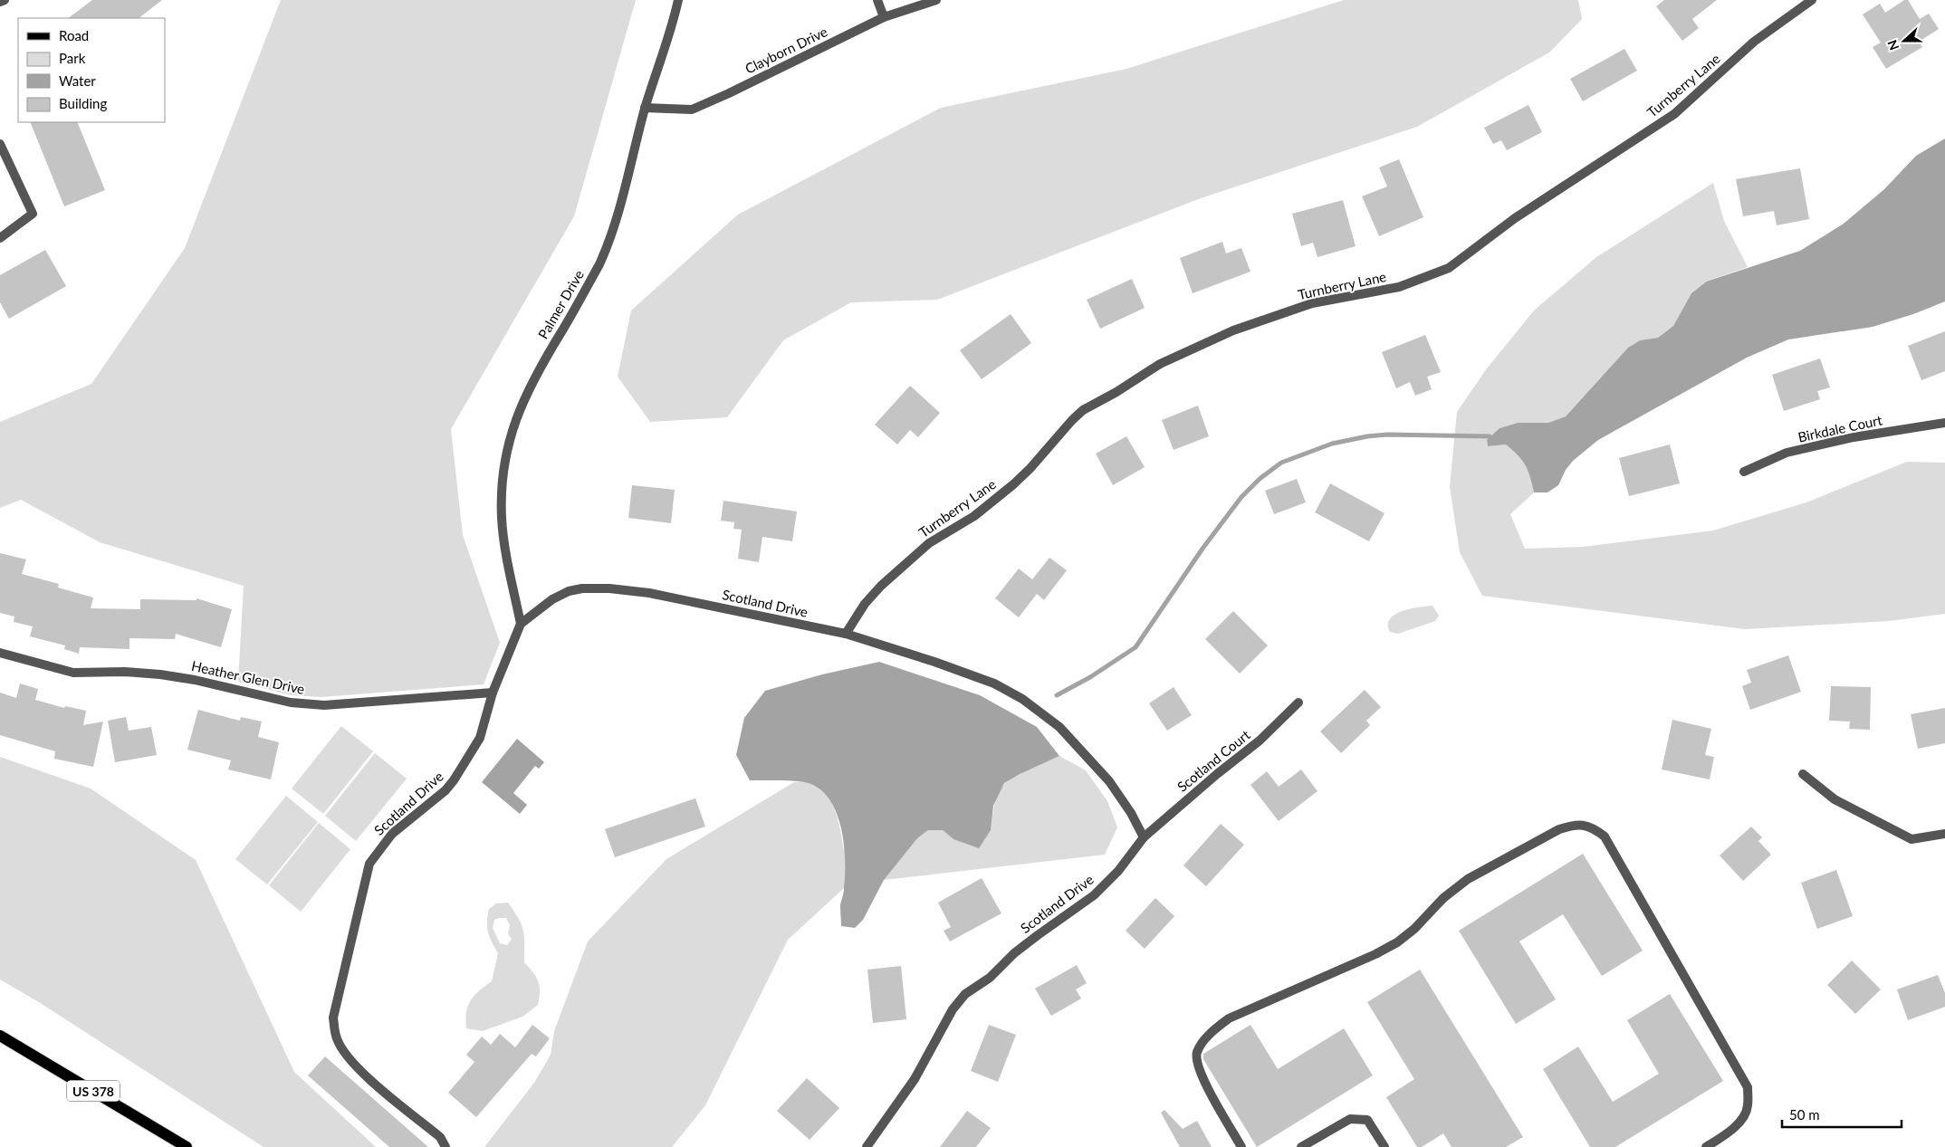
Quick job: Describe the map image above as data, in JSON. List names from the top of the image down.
{
  "streets": {
    "main road": ["US 378"],
    "street": [
      "Clayborn Drive",
      "Turnberry Lane",
      "Palmer Drive",
      "Birkdale Court",
      "Scotland Drive",
      "Heather Glen Drive",
      "Scotland Court"
    ]
  },
  "crossings": [
    ["Clayborn Drive", "Palmer Drive"],
    ["Turnberry Lane", "Scotland Drive"],
    ["Palmer Drive", "Scotland Drive"],
    ["Scotland Drive", "Heather Glen Drive"],
    ["Scotland Drive", "Scotland Court"]
  ],
  "legend": [
    "Road",
    "Park",
    "Water",
    "Building"
  ],
  "scale_bar": "50 m",
  "north": "left"
}
